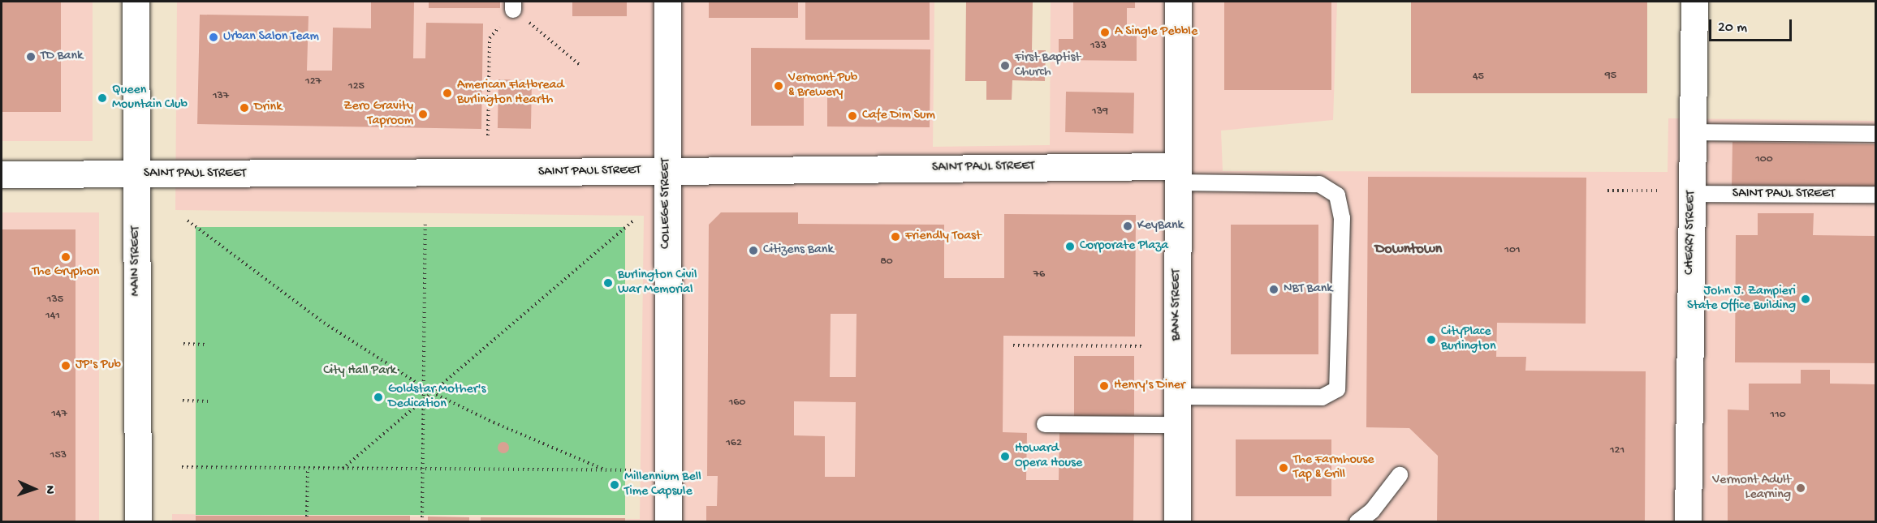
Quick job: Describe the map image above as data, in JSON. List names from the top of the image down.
{
  "streets": {
    "street": [
      "SAINT PAUL STREET",
      "COLLEGE STREET",
      "CHERRY STREET",
      "MAIN STREET",
      "BANK STREET"
    ]
  },
  "crossings": [
    ["SAINT PAUL STREET", "COLLEGE STREET"],
    ["SAINT PAUL STREET", "CHERRY STREET"],
    ["SAINT PAUL STREET", "MAIN STREET"],
    ["SAINT PAUL STREET", "BANK STREET"]
  ],
  "districts": ["Downtown"],
  "parks": ["City Hall Park"],
  "places": [
    "A Single Pebble",
    "Urban Salon Team",
    "TD Bank",
    "First Baptist Church",
    "Vermont Pub & Brewery",
    "American Flatbread Burlington Hearth",
    "Queen Mountain Club",
    "Drink",
    "Zero Gravity Taproom",
    "Cafe Dim Sum",
    "KeyBank",
    "Friendly Toast",
    "Corporate Plaza",
    "Citizens Bank",
    "The Gryphon",
    "Burlington Civil War Memorial",
    "NBT Bank",
    "John J. Zampieri State Office Building",
    "CityPlace Burlington",
    "JP's Pub",
    "Henry's Diner",
    "Goldstar Mother's Dedication",
    "Howard Opera House",
    "The Farmhouse Tap & Grill",
    "Millennium Bell Time Capsule",
    "Vermont Adult Learning"
  ],
  "house_numbers": [
    "133",
    "95",
    "45",
    "127",
    "125",
    "137",
    "139",
    "100",
    "101",
    "80",
    "76",
    "135",
    "141",
    "160",
    "147",
    "110",
    "162",
    "121",
    "153"
  ],
  "scale_bar": "20 m",
  "north": "right"
}
